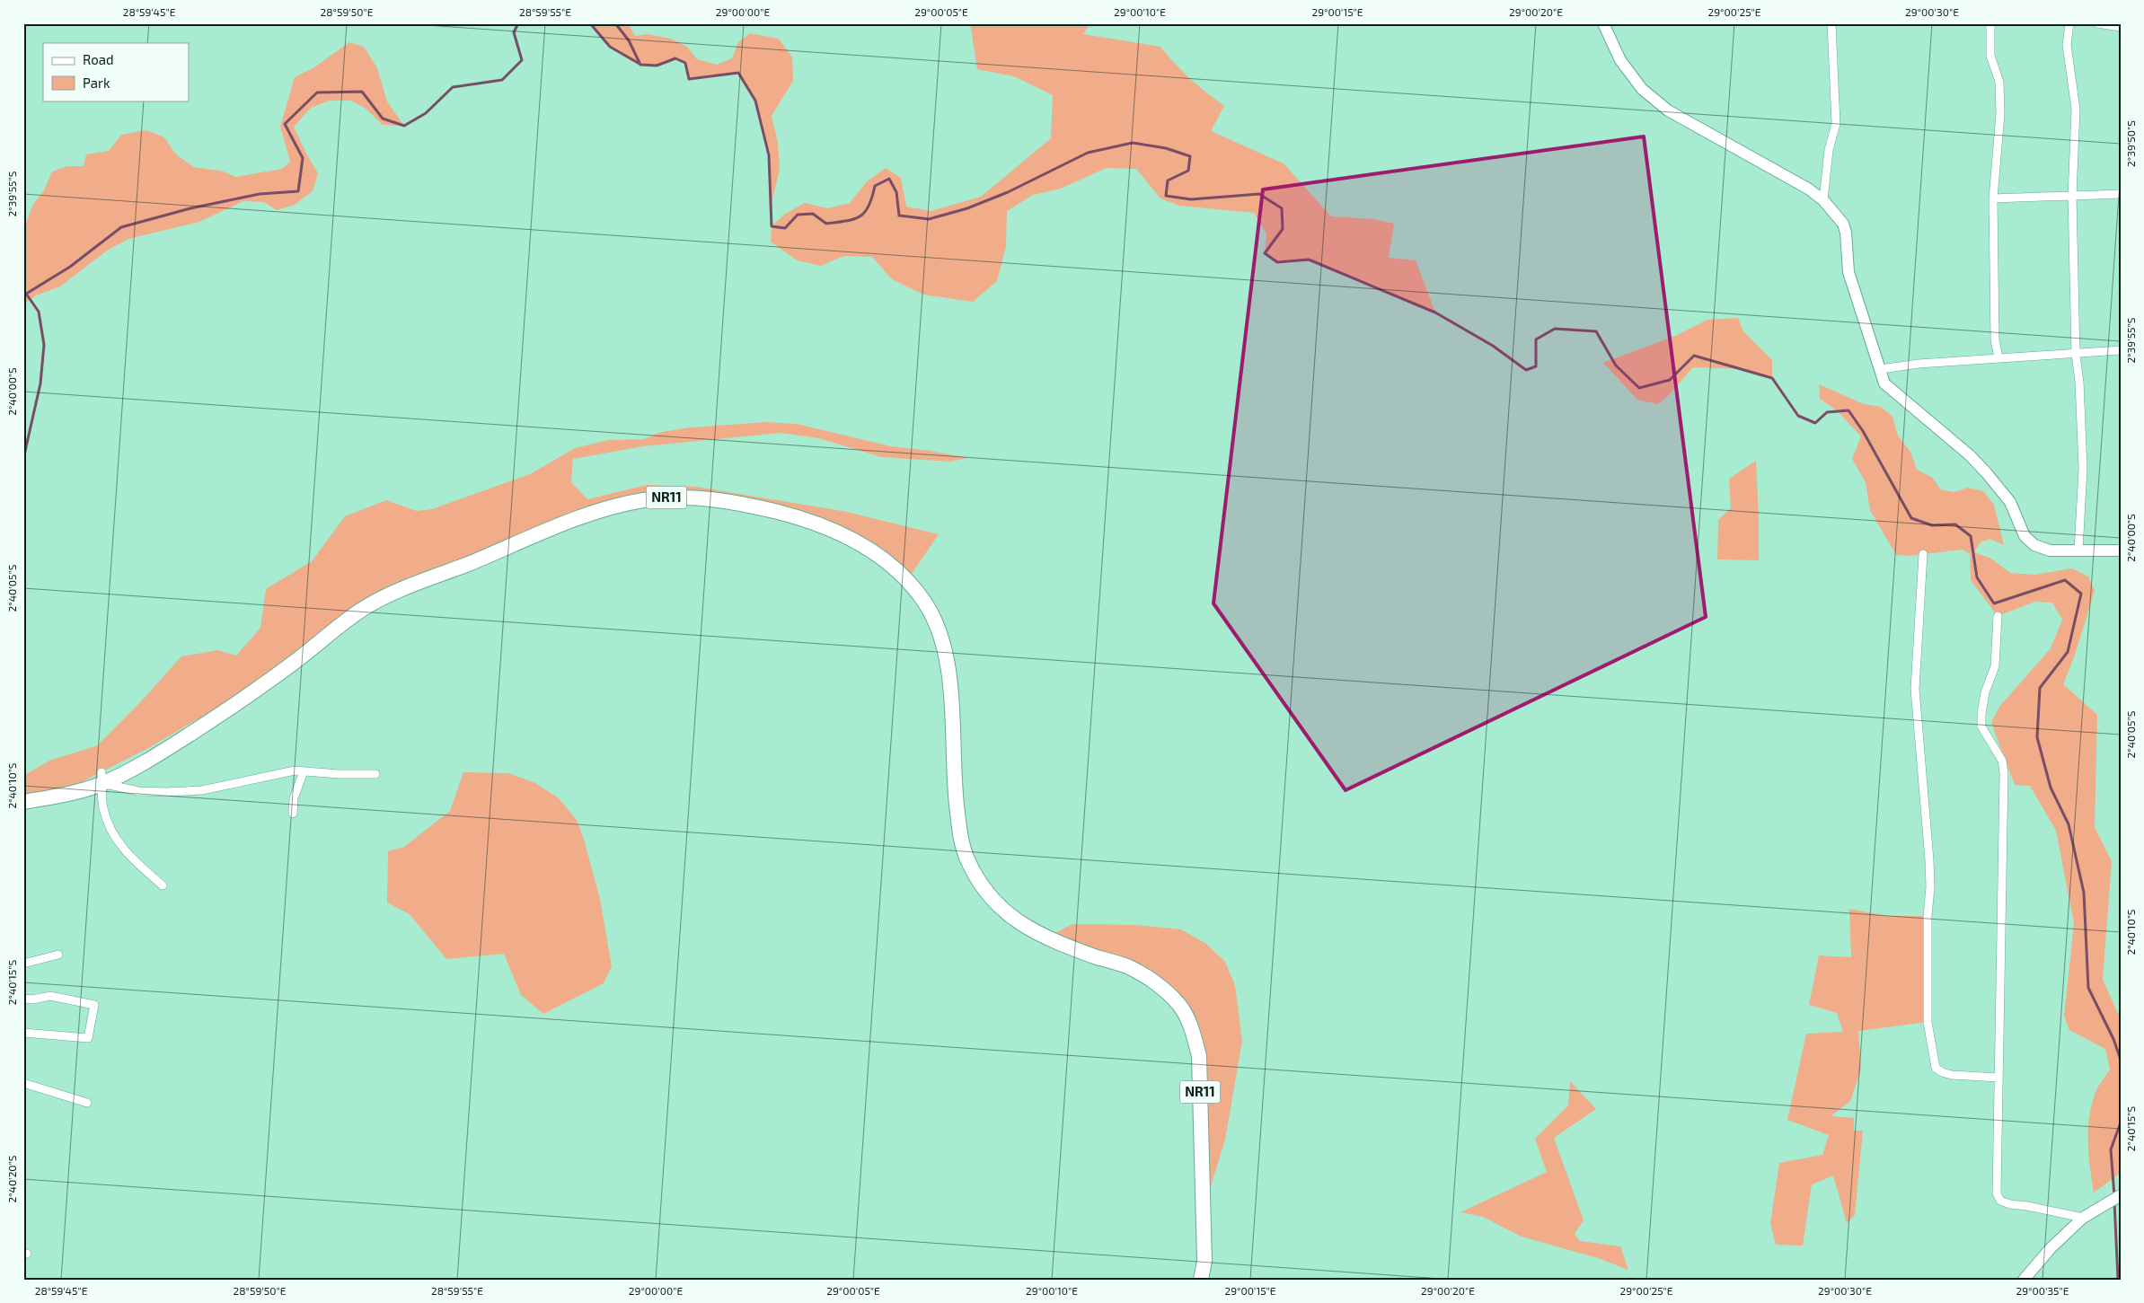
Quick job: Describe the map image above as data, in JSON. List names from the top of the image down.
{
  "streets": {
    "highway": ["NR11"]
  },
  "legend": ["Road", "Park"],
  "coordinates": [
    "28°59'45\"E",
    "28°59'50\"E",
    "28°59'55\"E",
    "29°00'00\"E",
    "29°00'05\"E",
    "29°00'10\"E",
    "29°00'15\"E",
    "29°00'20\"E",
    "29°00'25\"E",
    "29°00'30\"E",
    "2°39'50\"S",
    "2°39'55\"S",
    "2°40'00\"S",
    "2°40'05\"S",
    "2°40'10\"S",
    "2°40'15\"S",
    "2°40'20\"S",
    "29°00'35\"E"
  ]
}
